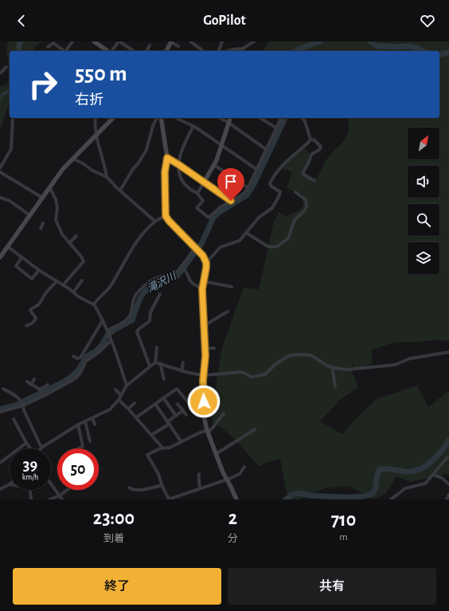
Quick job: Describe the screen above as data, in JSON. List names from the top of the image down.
{
  "water": ["滝沢川"],
  "north": "top right",
  "page": {
    "header": "GoPilot",
    "turn": ["550 m", "右折"],
    "speed": "39 km/h",
    "limit": "50",
    "eta": [
      "23:00",
      "到着",
      "2",
      "分",
      "710",
      "m"
    ],
    "buttons": ["終了", "共有"]
  }
}
